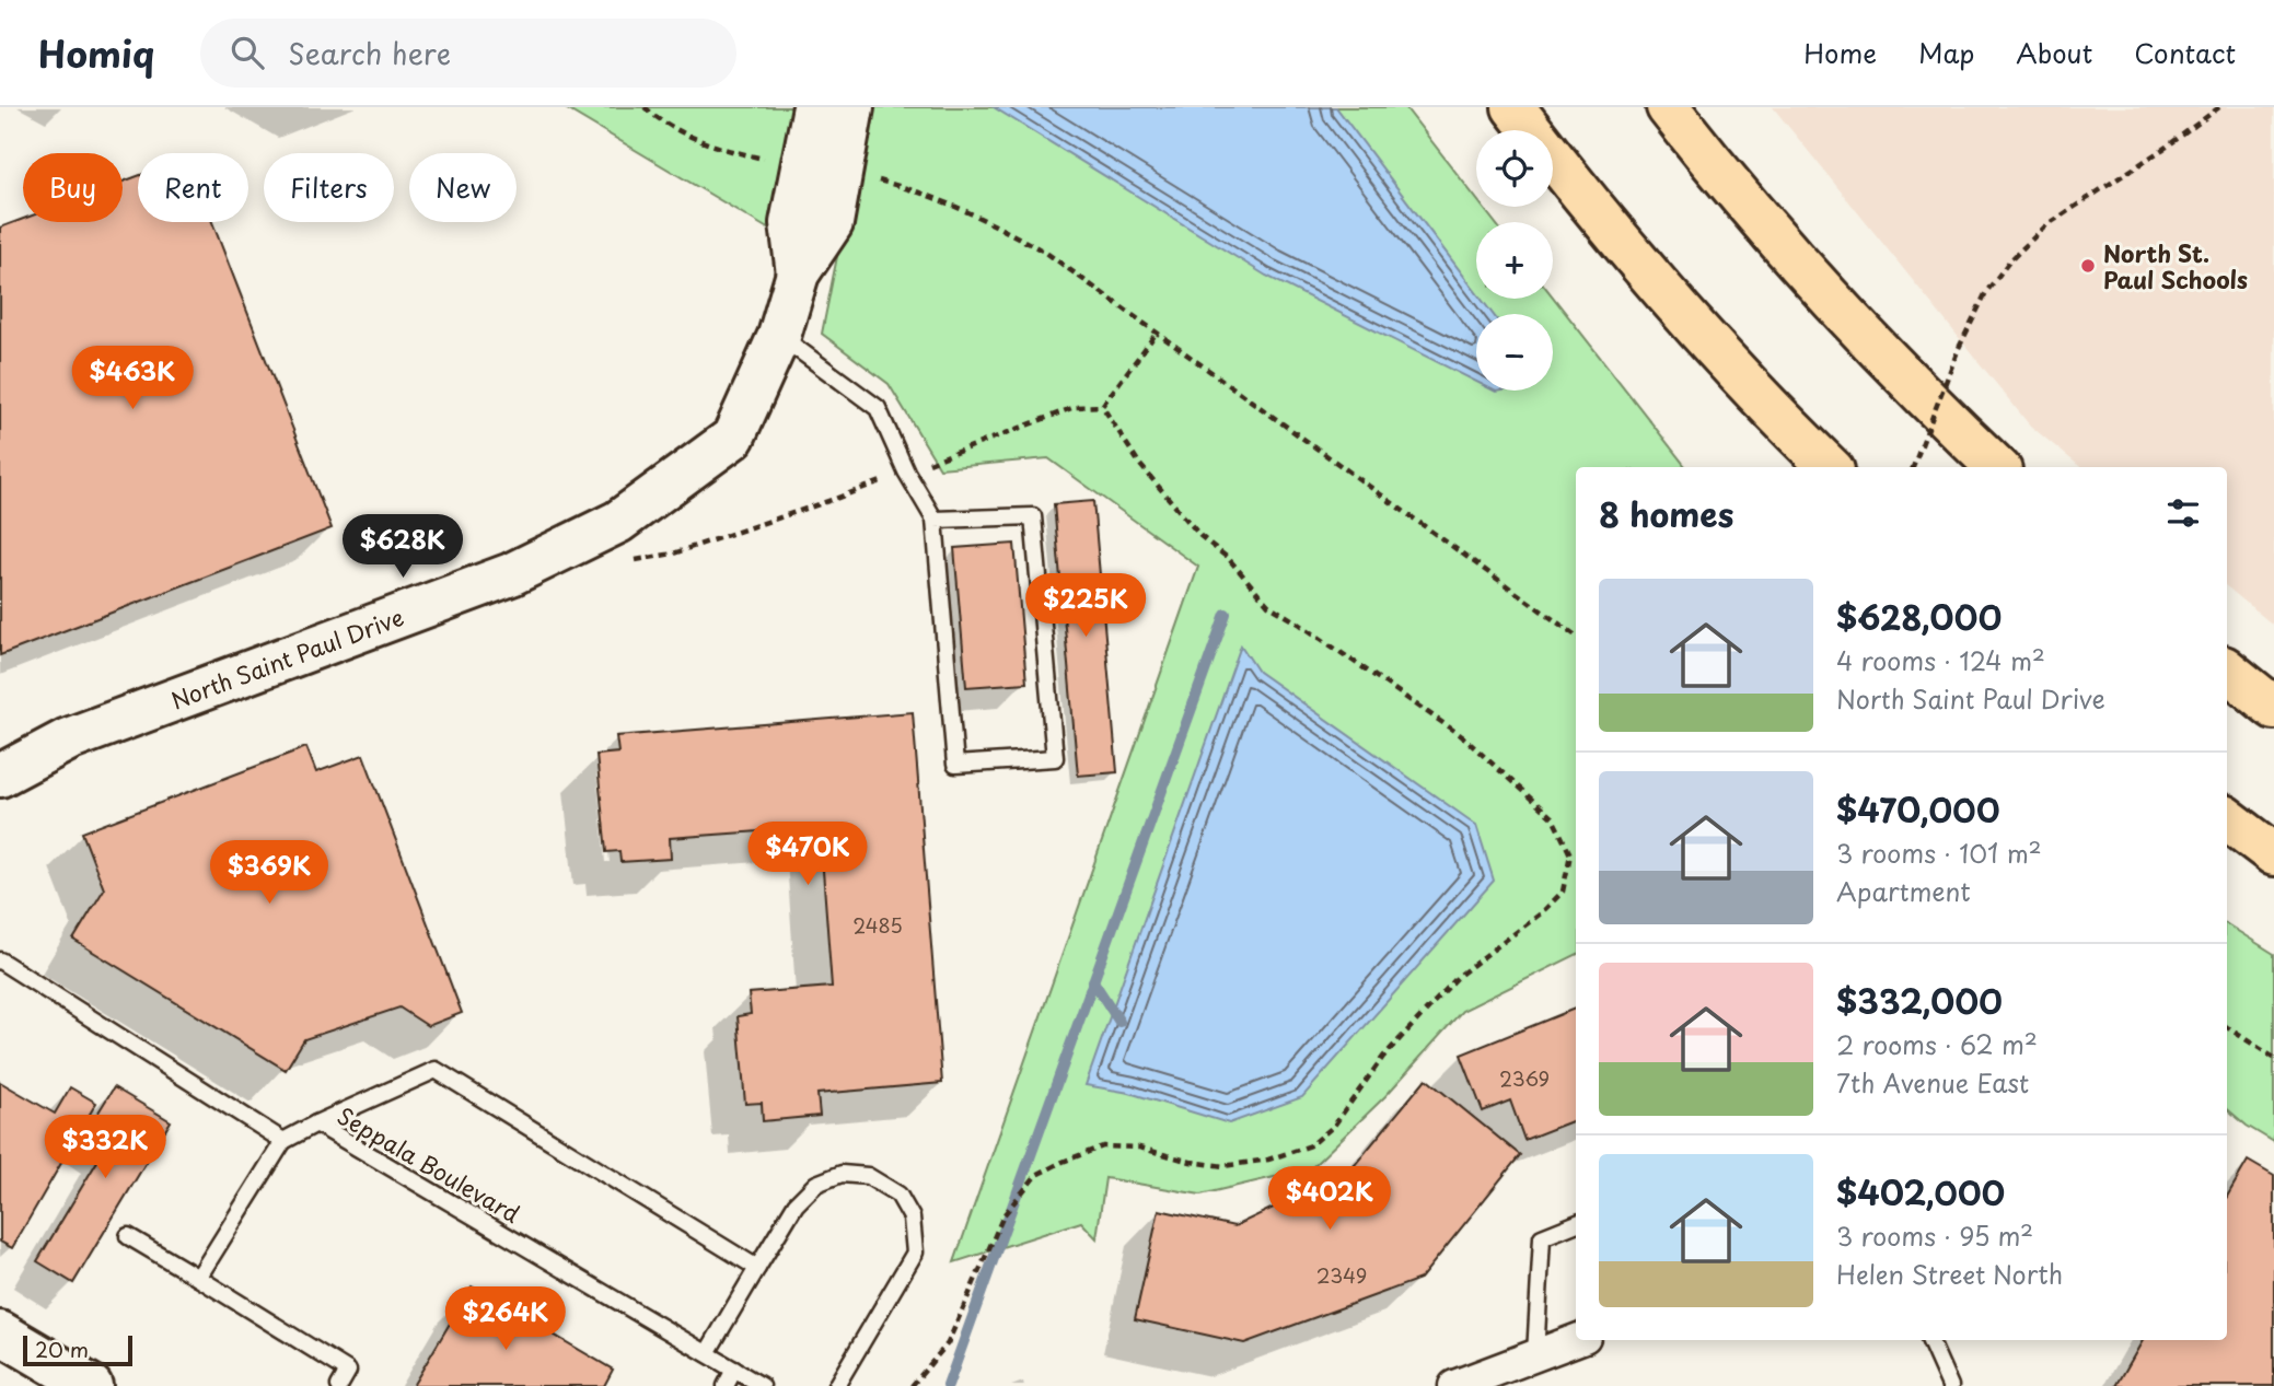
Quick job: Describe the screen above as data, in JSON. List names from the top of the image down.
{
  "streets": {
    "street": ["North Saint Paul Drive"],
    "lane": ["Seppala Boulevard"]
  },
  "places": ["North St. Paul Schools"],
  "house_numbers": ["2485", "2369", "2349"],
  "scale_bar": "20 m",
  "page": {
    "header": "Homiq",
    "search": "Search here",
    "nav": [
      "Home",
      "Map",
      "About",
      "Contact"
    ],
    "map_buttons": ["+", "−"],
    "chip": [
      "Buy",
      "Rent",
      "Filters",
      "New"
    ],
    "price": [
      "$463K",
      "$628K",
      "$225K",
      "$470K",
      "$369K",
      "$332K",
      "$402K",
      "$264K"
    ],
    "heading": "8 homes",
    "list": [
      {
        "name": "$628,000",
        "note": "4 rooms · 124 m² · North Saint Paul Drive"
      },
      {
        "name": "$470,000",
        "note": "3 rooms · 101 m² · Apartment"
      },
      {
        "name": "$332,000",
        "note": "2 rooms · 62 m² · 7th Avenue East"
      },
      {
        "name": "$402,000",
        "note": "3 rooms · 95 m² · Helen Street North"
      }
    ],
    "scale": "20 m"
  }
}
